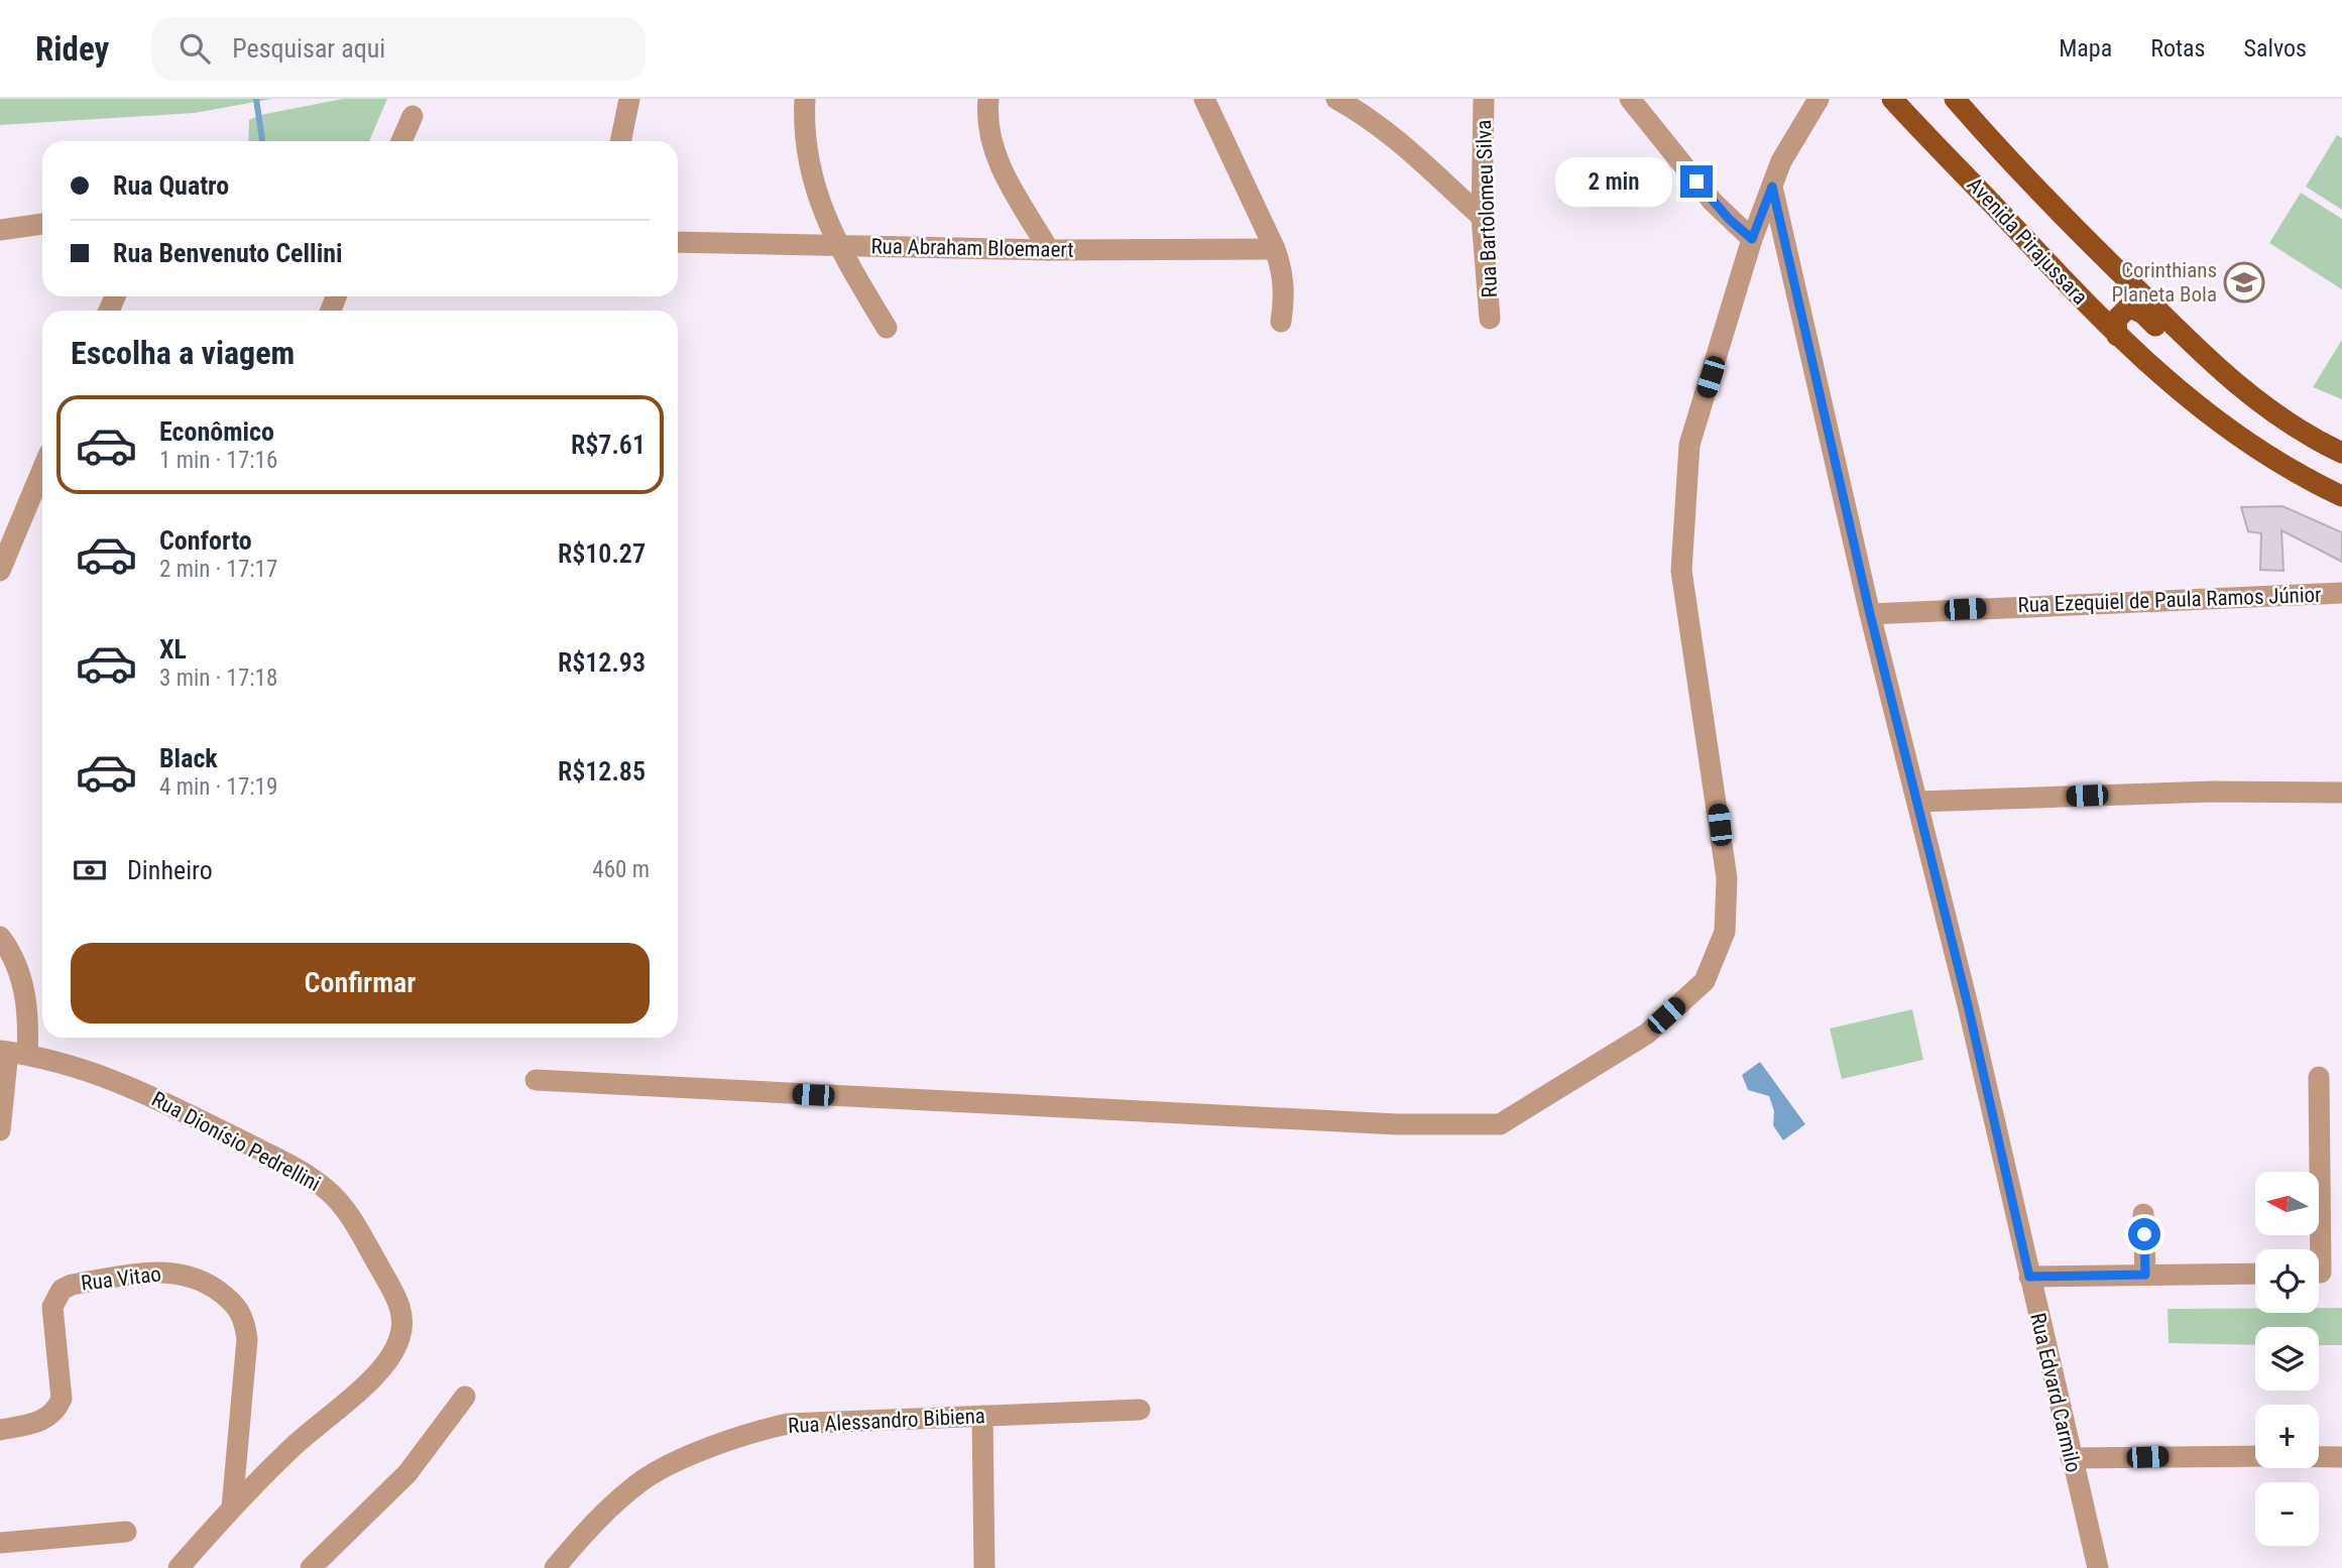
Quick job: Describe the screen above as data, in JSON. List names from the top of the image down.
{
  "streets": {
    "main road": ["Avenida Pirajussara"],
    "street": [
      "Rua Bartolomeu Silva",
      "Rua Abraham Bloemaert",
      "Rua Ezequiel de Paula Ramos Júnior",
      "Rua Dionísio Pedrellini",
      "Rua Vitao",
      "Rua Edvard Carmilo",
      "Rua Alessandro Bibiena"
    ]
  },
  "crossings": [
    ["Rua Ezequiel de Paula Ramos Júnior", "Rua Edvard Carmilo"],
    ["Rua Dionísio Pedrellini", "Rua Vitao"]
  ],
  "places": {
    "school or university": ["Corinthians Planeta Bola"]
  },
  "north": "left",
  "page": {
    "header": "Ridey",
    "search": "Pesquisar aqui",
    "nav": ["Mapa", "Rotas", "Salvos"],
    "banner": ["Rua Quatro", "Rua Benvenuto Cellini"],
    "bubble": "2 min",
    "heading": "Escolha a viagem",
    "list": [
      {
        "name": "Econômico",
        "note": "1 min · 17:16",
        "value": "R$7.61"
      },
      {
        "name": "Conforto",
        "note": "2 min · 17:17",
        "value": "R$10.27"
      },
      {
        "name": "XL",
        "note": "3 min · 17:18",
        "value": "R$12.93"
      },
      {
        "name": "Black",
        "note": "4 min · 17:19",
        "value": "R$12.85"
      }
    ],
    "pay": ["Dinheiro", "460 m"],
    "buttons": "Confirmar",
    "map_buttons": ["+", "−"]
  }
}
